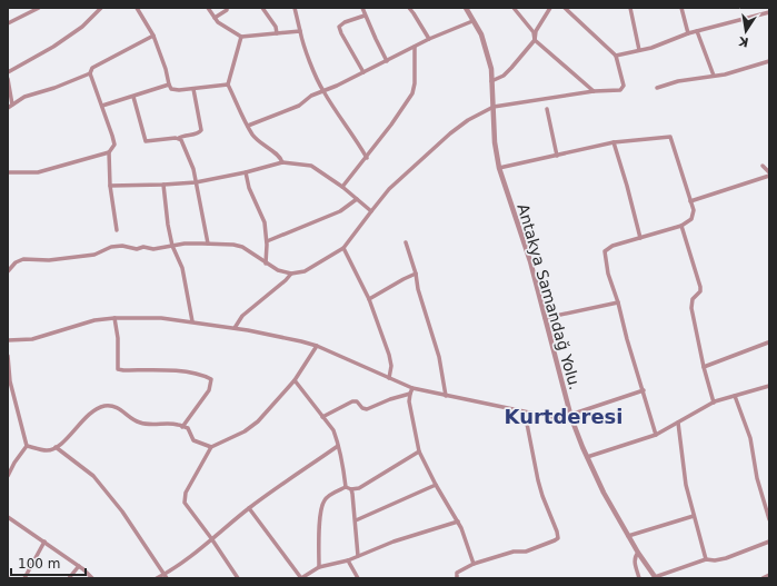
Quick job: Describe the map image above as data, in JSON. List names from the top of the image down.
{
  "streets": {
    "street": ["Antakya Samandağ Yolu."]
  },
  "districts": ["Kurtderesi"],
  "scale_bar": "100 m",
  "north": "bottom"
}
